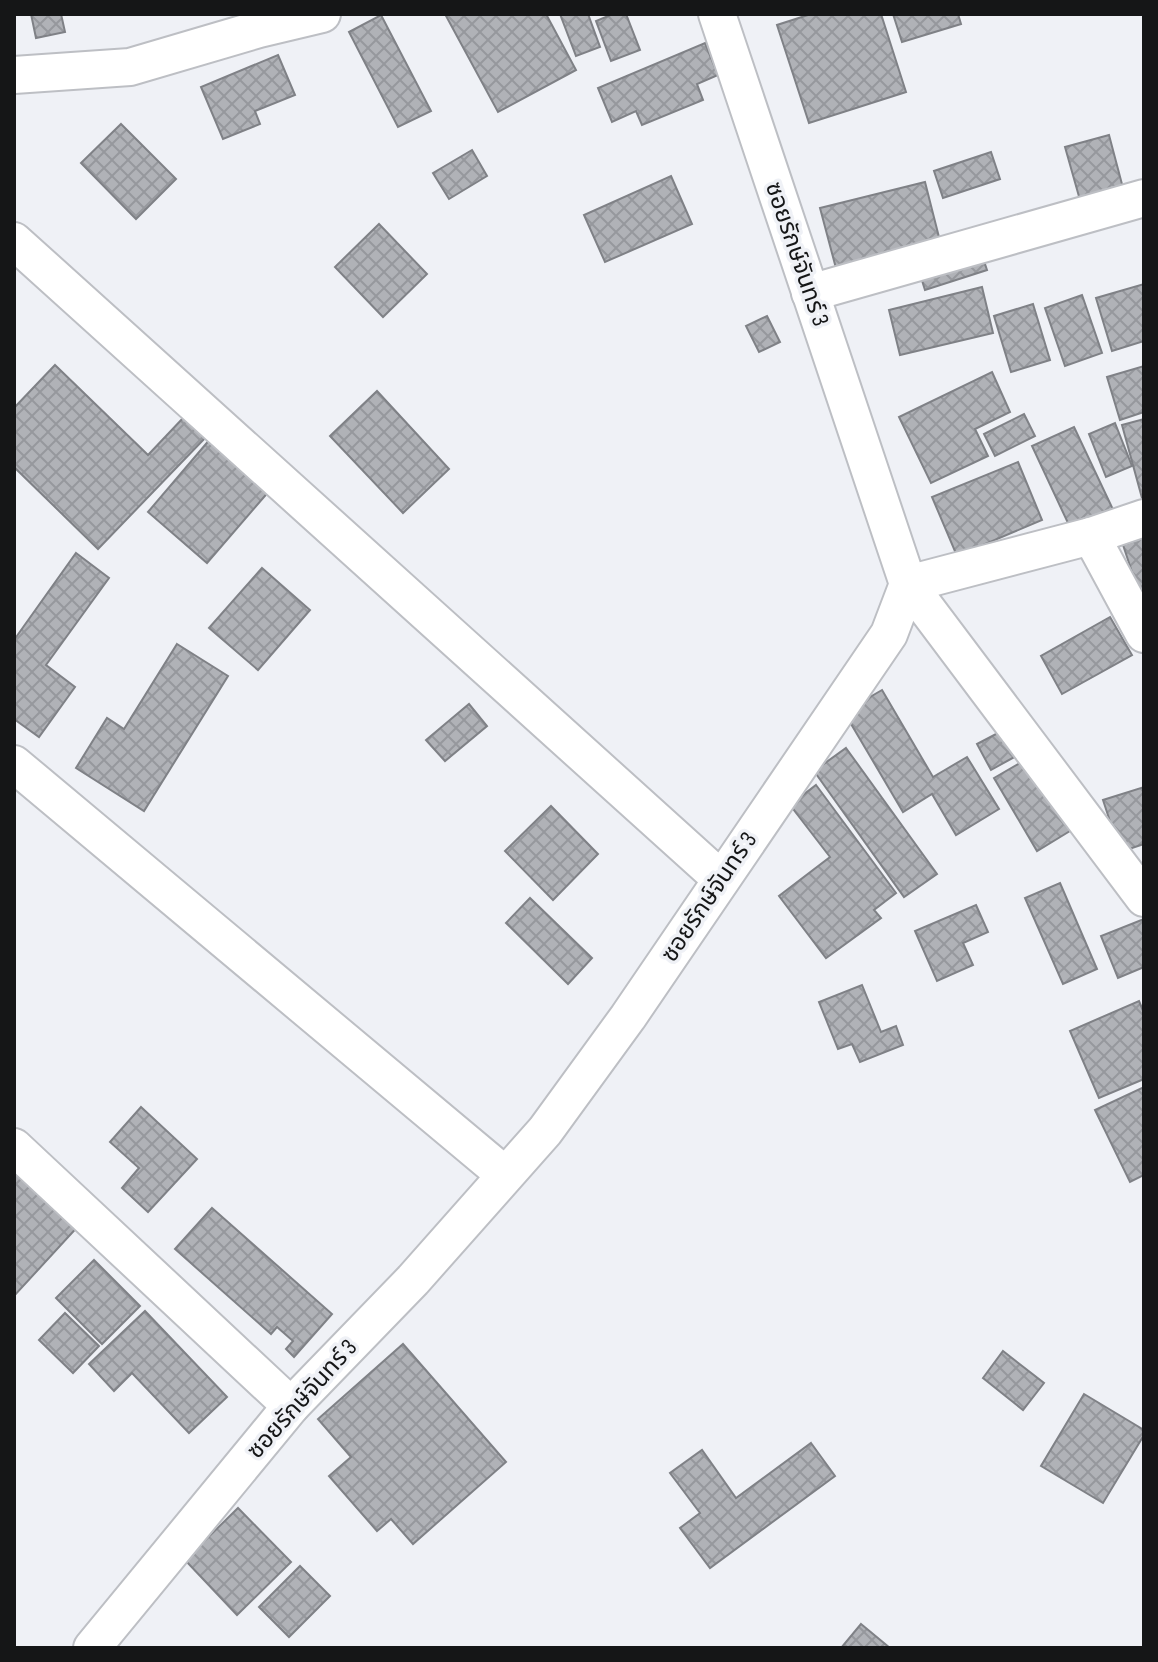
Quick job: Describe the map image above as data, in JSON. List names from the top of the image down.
{
  "streets": {
    "street": ["ซอยรักษ์จันทร์ 3"]
  }
}
